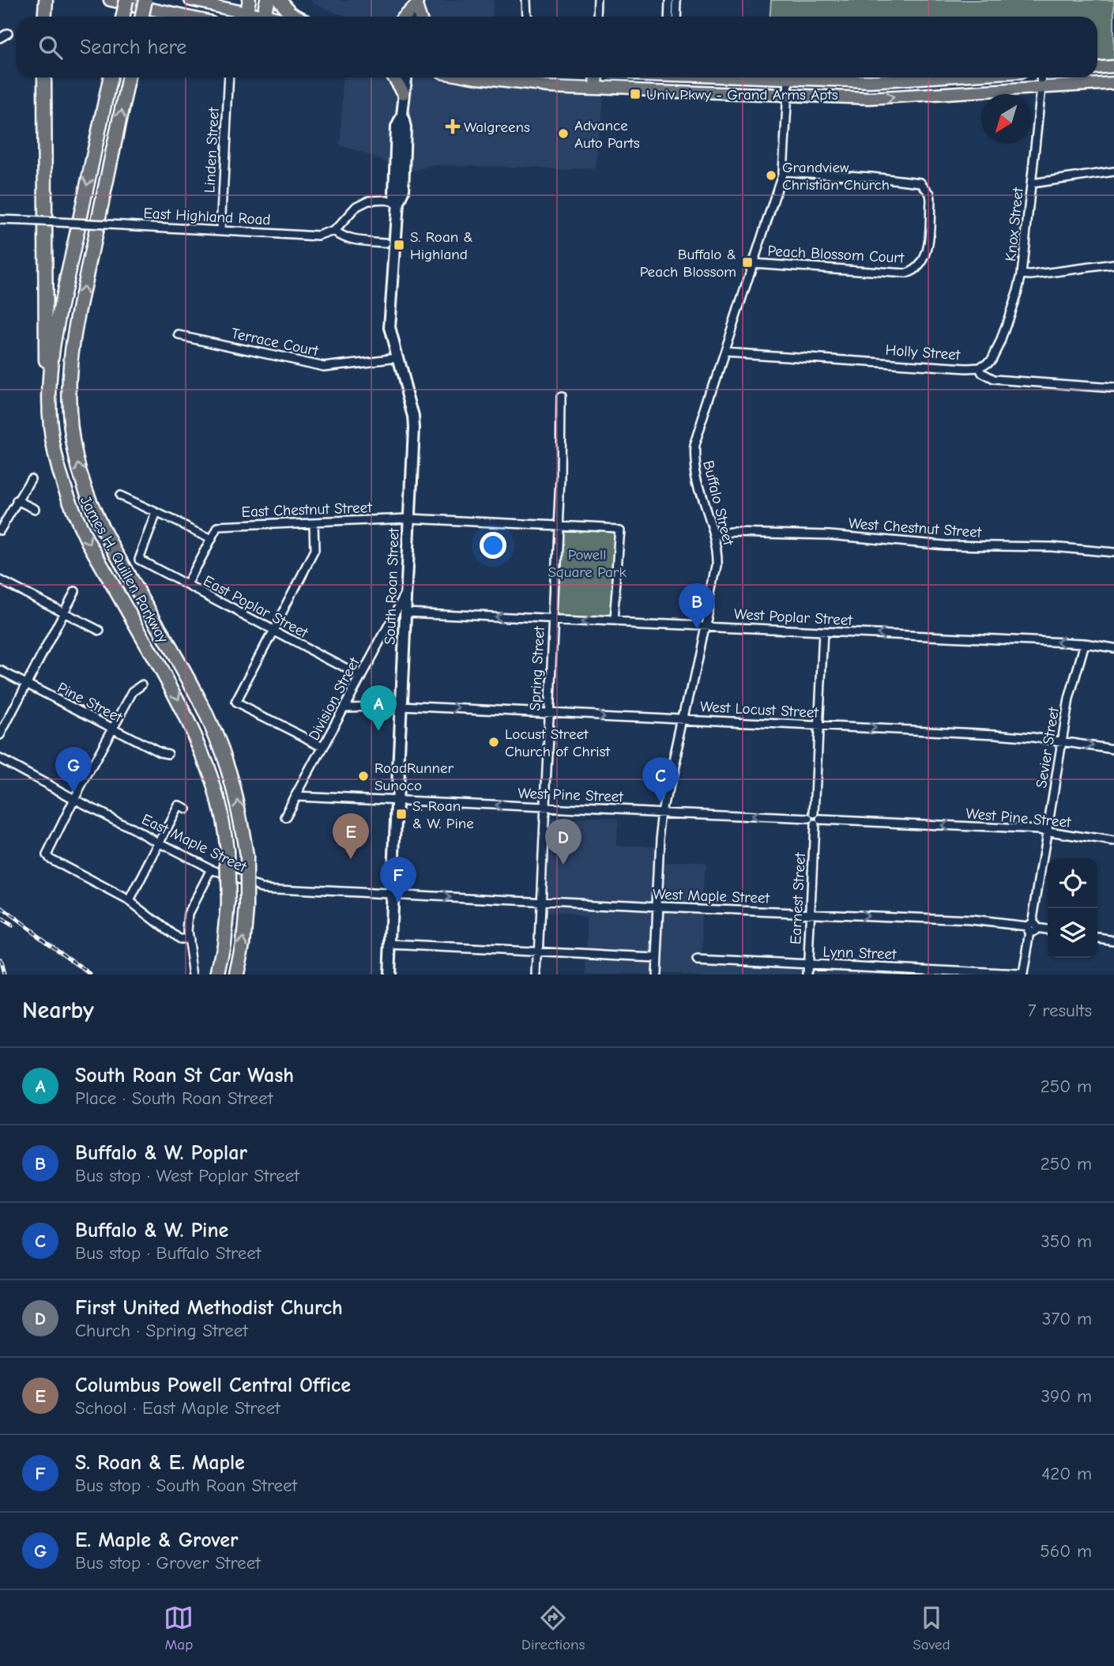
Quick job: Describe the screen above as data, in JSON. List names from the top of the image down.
{
  "streets": {
    "highway": ["James H. Quillen Parkway"],
    "main road": ["South Roan Street"],
    "street": [
      "Linden Street",
      "East Highland Road",
      "Knox Street",
      "Peach Blossom Court",
      "Terrace Court",
      "Holly Street",
      "Buffalo Street",
      "East Chestnut Street",
      "West Chestnut Street",
      "East Poplar Street",
      "West Poplar Street",
      "Spring Street",
      "Division Street",
      "Pine Street",
      "West Locust Street",
      "Sevier Street",
      "West Pine Street",
      "East Maple Street",
      "West Maple Street",
      "Earnest Street",
      "Lynn Street"
    ]
  },
  "crossings": [
    ["Linden Street", "East Highland Road"],
    ["Knox Street", "Holly Street"],
    ["Peach Blossom Court", "Buffalo Street"],
    ["Terrace Court", "South Roan Street"],
    ["Holly Street", "Buffalo Street"],
    ["Buffalo Street", "West Chestnut Street"],
    ["Buffalo Street", "West Poplar Street"],
    ["Buffalo Street", "West Locust Street"],
    ["Buffalo Street", "West Pine Street"],
    ["Buffalo Street", "West Maple Street"],
    ["East Chestnut Street", "South Roan Street"],
    ["South Roan Street", "West Poplar Street"],
    ["South Roan Street", "Division Street"],
    ["South Roan Street", "West Locust Street"],
    ["South Roan Street", "West Pine Street"],
    ["South Roan Street", "East Maple Street"],
    ["South Roan Street", "West Maple Street"],
    ["East Poplar Street", "Division Street"],
    ["West Poplar Street", "Spring Street"],
    ["West Poplar Street", "Sevier Street"],
    ["West Poplar Street", "Earnest Street"],
    ["Spring Street", "West Locust Street"],
    ["Spring Street", "West Pine Street"],
    ["Spring Street", "West Maple Street"],
    ["Division Street", "West Locust Street"],
    ["Division Street", "West Pine Street"],
    ["West Locust Street", "Sevier Street"],
    ["West Locust Street", "Earnest Street"],
    ["Sevier Street", "West Pine Street"],
    ["Sevier Street", "West Maple Street"],
    ["West Pine Street", "Earnest Street"],
    ["East Maple Street", "West Maple Street"],
    ["West Maple Street", "Earnest Street"],
    ["Earnest Street", "Lynn Street"]
  ],
  "one_way": ["West Poplar Street", "West Locust Street", "West Pine Street"],
  "parks": ["Powell Square Park"],
  "places": {
    "transit": [
      "Univ Pkwy - Grand Arms Apts",
      "S. Roan & Highland",
      "Buffalo & Peach Blossom",
      "S. Roan & W. Pine"
    ],
    "health": ["Walgreens"],
    "other": [
      "Advance Auto Parts",
      "Grandview Christian Church",
      "Locust Street Church of Christ",
      "RoadRunner Sunoco"
    ]
  },
  "north": "bottom left",
  "page": {
    "search": "Search here",
    "pins": [
      "B",
      "A",
      "G",
      "C",
      "E",
      "D",
      "F"
    ],
    "heading": ["Nearby", "7 results"],
    "list": [
      {
        "mark": "A",
        "name": "South Roan St Car Wash",
        "note": "Place · South Roan Street",
        "value": "250 m"
      },
      {
        "mark": "B",
        "name": "Buffalo & W. Poplar",
        "note": "Bus stop · West Poplar Street",
        "value": "250 m"
      },
      {
        "mark": "C",
        "name": "Buffalo & W. Pine",
        "note": "Bus stop · Buffalo Street",
        "value": "350 m"
      },
      {
        "mark": "D",
        "name": "First United Methodist Church",
        "note": "Church · Spring Street",
        "value": "370 m"
      },
      {
        "mark": "E",
        "name": "Columbus Powell Central Office",
        "note": "School · East Maple Street",
        "value": "390 m"
      },
      {
        "mark": "F",
        "name": "S. Roan & E. Maple",
        "note": "Bus stop · South Roan Street",
        "value": "420 m"
      },
      {
        "mark": "G",
        "name": "E. Maple & Grover",
        "note": "Bus stop · Grover Street",
        "value": "560 m"
      }
    ],
    "nav": ["Map", "Directions", "Saved"]
  }
}
